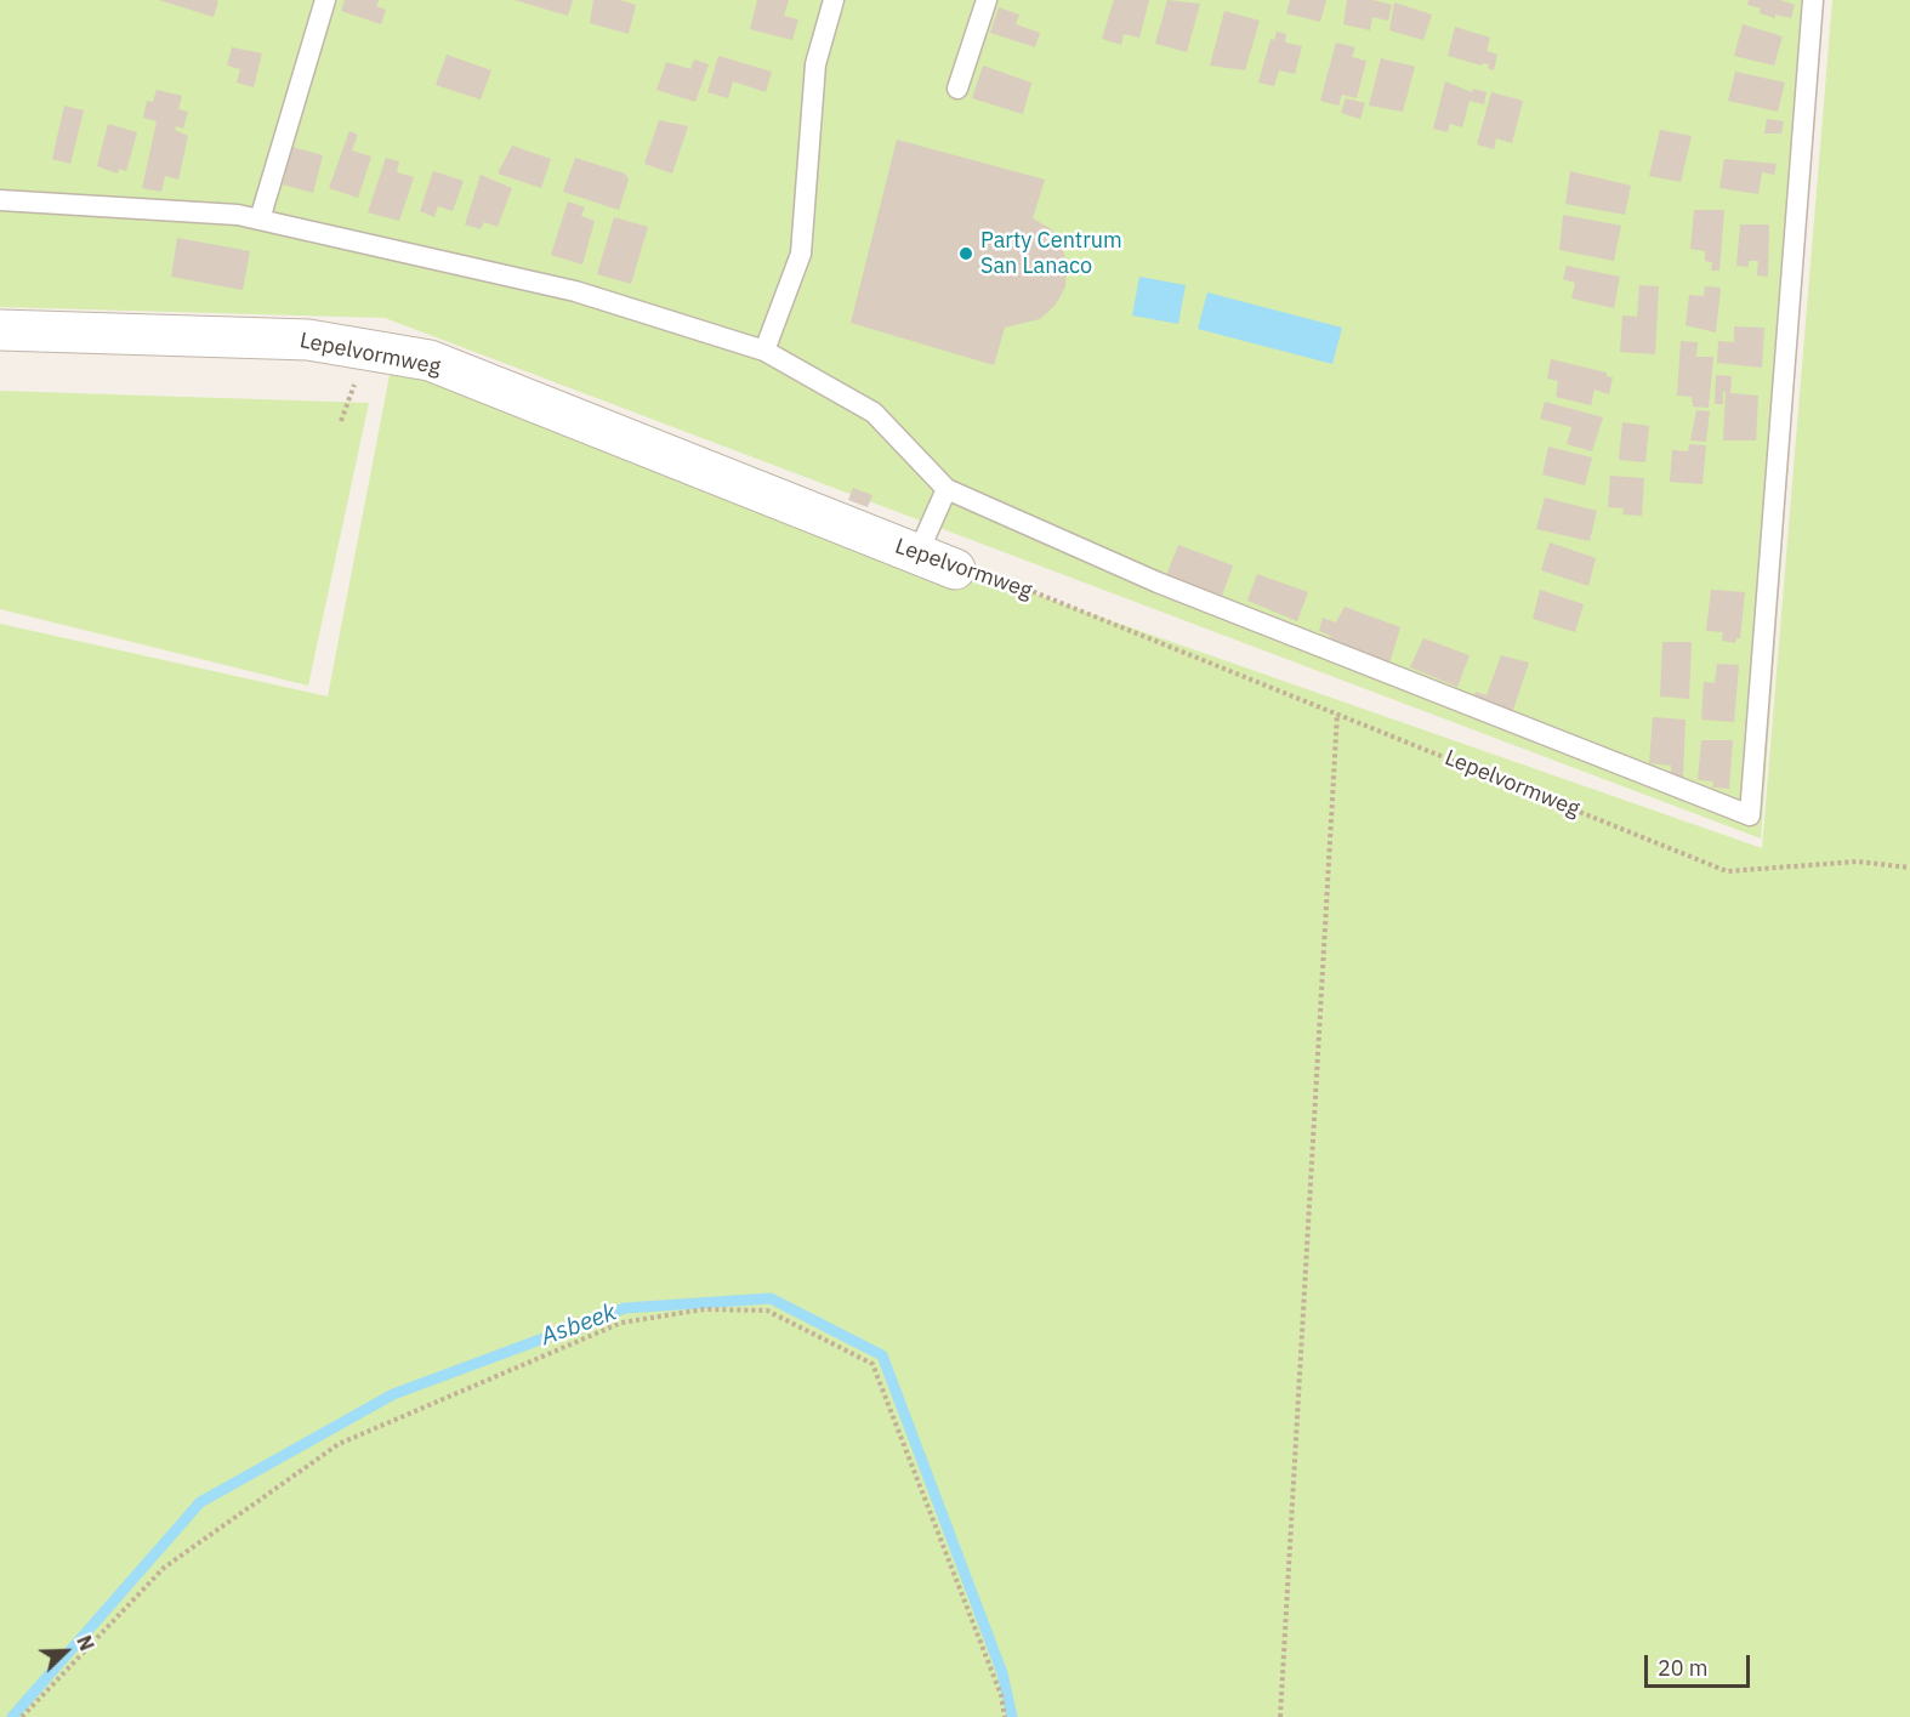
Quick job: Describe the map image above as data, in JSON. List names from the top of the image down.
{
  "streets": {
    "street": ["Lepelvormweg"]
  },
  "water": ["Asbeek"],
  "places": ["Party Centrum San Lanaco"],
  "scale_bar": "20 m",
  "north": "top right"
}
